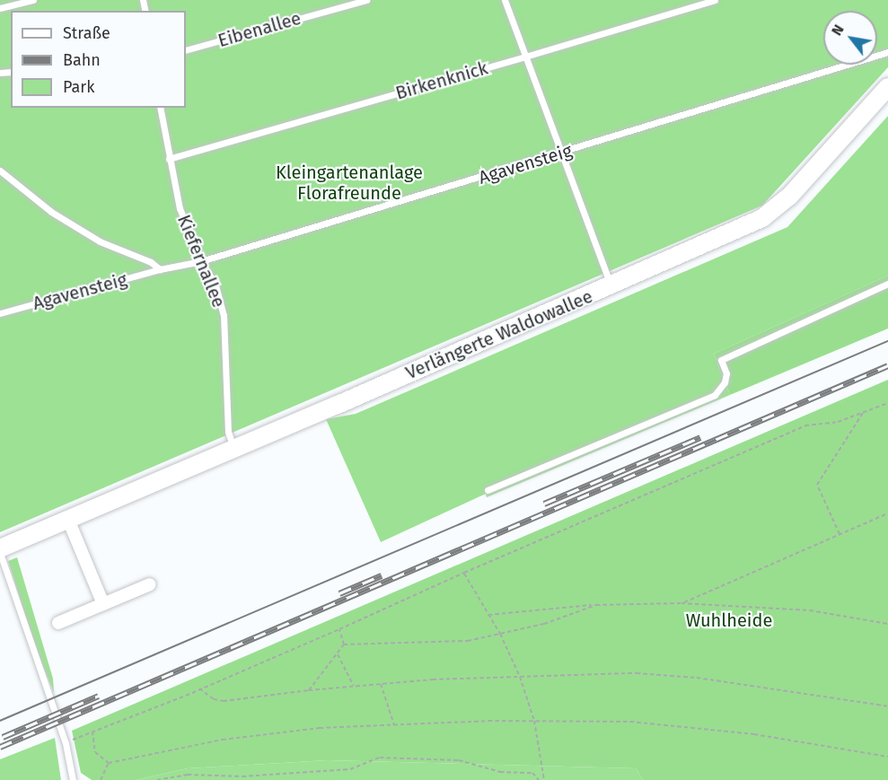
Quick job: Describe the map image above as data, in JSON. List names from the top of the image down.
{
  "streets": {
    "street": ["Verlängerte Waldowallee"],
    "lane": [
      "Eibenallee",
      "Birkenknick",
      "Agavensteig",
      "Kiefernallee"
    ]
  },
  "crossings": [
    ["Birkenknick", "Kiefernallee"],
    ["Agavensteig", "Kiefernallee"],
    ["Kiefernallee", "Verlängerte Waldowallee"]
  ],
  "parks": ["Kleingartenanlage Florafreunde", "Wuhlheide"],
  "legend": ["Straße", "Bahn", "Park"],
  "north": "top left"
}
